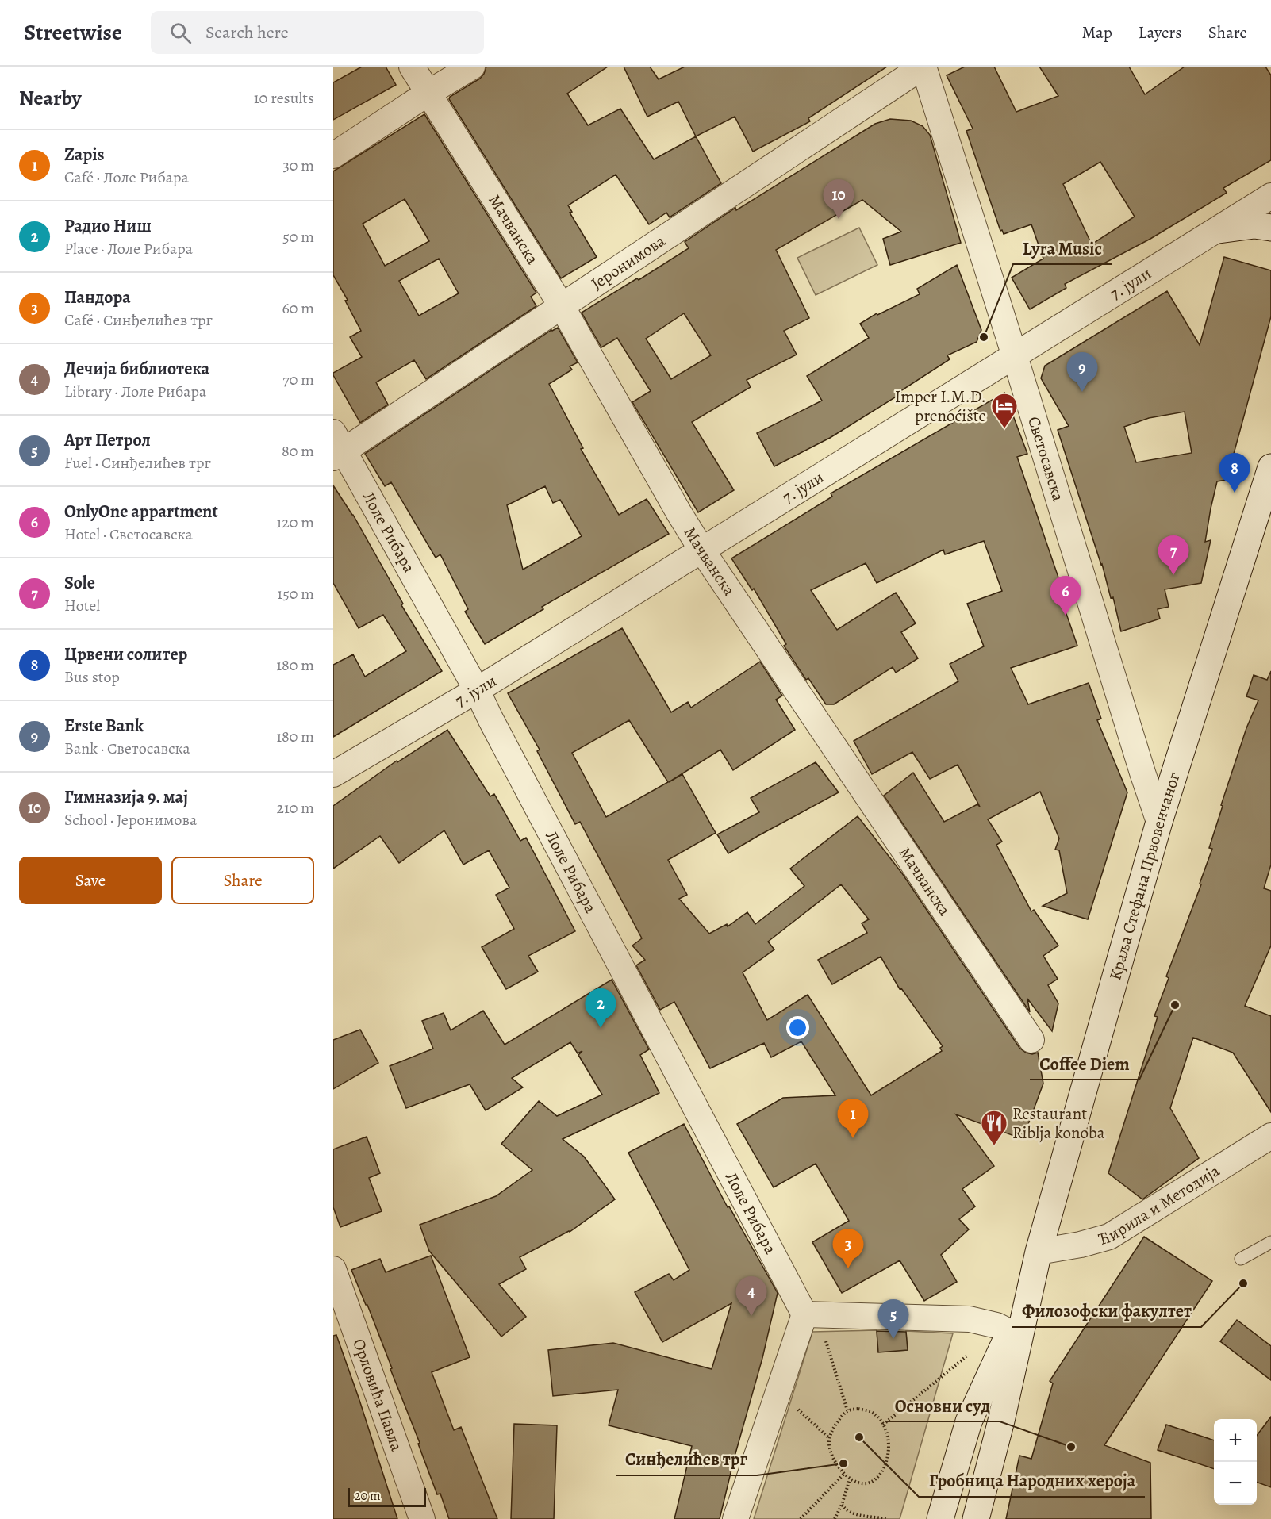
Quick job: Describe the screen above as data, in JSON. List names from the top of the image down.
{
  "streets": {
    "main road": ["Краља Стефана Првовенчаног"],
    "street": [
      "Мачванска",
      "Јеронимова",
      "7. јули",
      "Светосавска",
      "Лоле Рибара",
      "Ћирила и Методија",
      "Орловића Павла"
    ]
  },
  "crossings": [
    ["Мачванска", "Јеронимова"],
    ["Мачванска", "7. јули"],
    ["Јеронимова", "Светосавска"],
    ["Јеронимова", "Лоле Рибара"],
    ["7. јули", "Светосавска"],
    ["7. јули", "Лоле Рибара"],
    ["Светосавска", "Краља Стефана Првовенчаног"],
    ["Краља Стефана Првовенчаног", "Ћирила и Методија"]
  ],
  "places": {
    "other": [
      "Lyra Music",
      "Coffee Diem",
      "Филозофски факултет",
      "Гробница Народних хероја",
      "Основни суд",
      "Синђелићев трг"
    ],
    "hotel": ["Imper I.M.D. prenoćište"],
    "restaurant": ["Restaurant Riblja konoba"]
  },
  "scale_bar": "20 m",
  "page": {
    "header": "Streetwise",
    "search": "Search here",
    "nav": ["Map", "Layers", "Share"],
    "heading": ["Nearby", "10 results"],
    "list": [
      {
        "mark": "1",
        "name": "Zapis",
        "note": "Café · Лоле Рибара",
        "value": "30 m"
      },
      {
        "mark": "2",
        "name": "Радио Ниш",
        "note": "Place · Лоле Рибара",
        "value": "50 m"
      },
      {
        "mark": "3",
        "name": "Пандора",
        "note": "Café · Синђелићев трг",
        "value": "60 m"
      },
      {
        "mark": "4",
        "name": "Дечија библиотека",
        "note": "Library · Лоле Рибара",
        "value": "70 m"
      },
      {
        "mark": "5",
        "name": "Арт Петрол",
        "note": "Fuel · Синђелићев трг",
        "value": "80 m"
      },
      {
        "mark": "6",
        "name": "OnlyOne appartment",
        "note": "Hotel · Светосавска",
        "value": "120 m"
      },
      {
        "mark": "7",
        "name": "Sole",
        "note": "Hotel",
        "value": "150 m"
      },
      {
        "mark": "8",
        "name": "Црвени солитер",
        "note": "Bus stop",
        "value": "180 m"
      },
      {
        "mark": "9",
        "name": "Erste Bank",
        "note": "Bank · Светосавска",
        "value": "180 m"
      },
      {
        "mark": "10",
        "name": "Гимназија 9. мај",
        "note": "School · Јеронимова",
        "value": "210 m"
      }
    ],
    "pins": [
      "10",
      "9",
      "8",
      "7",
      "6",
      "2",
      "1",
      "3",
      "4",
      "5"
    ],
    "buttons": ["Save", "Share"],
    "map_buttons": ["+", "−"],
    "scale": "20 m"
  }
}
